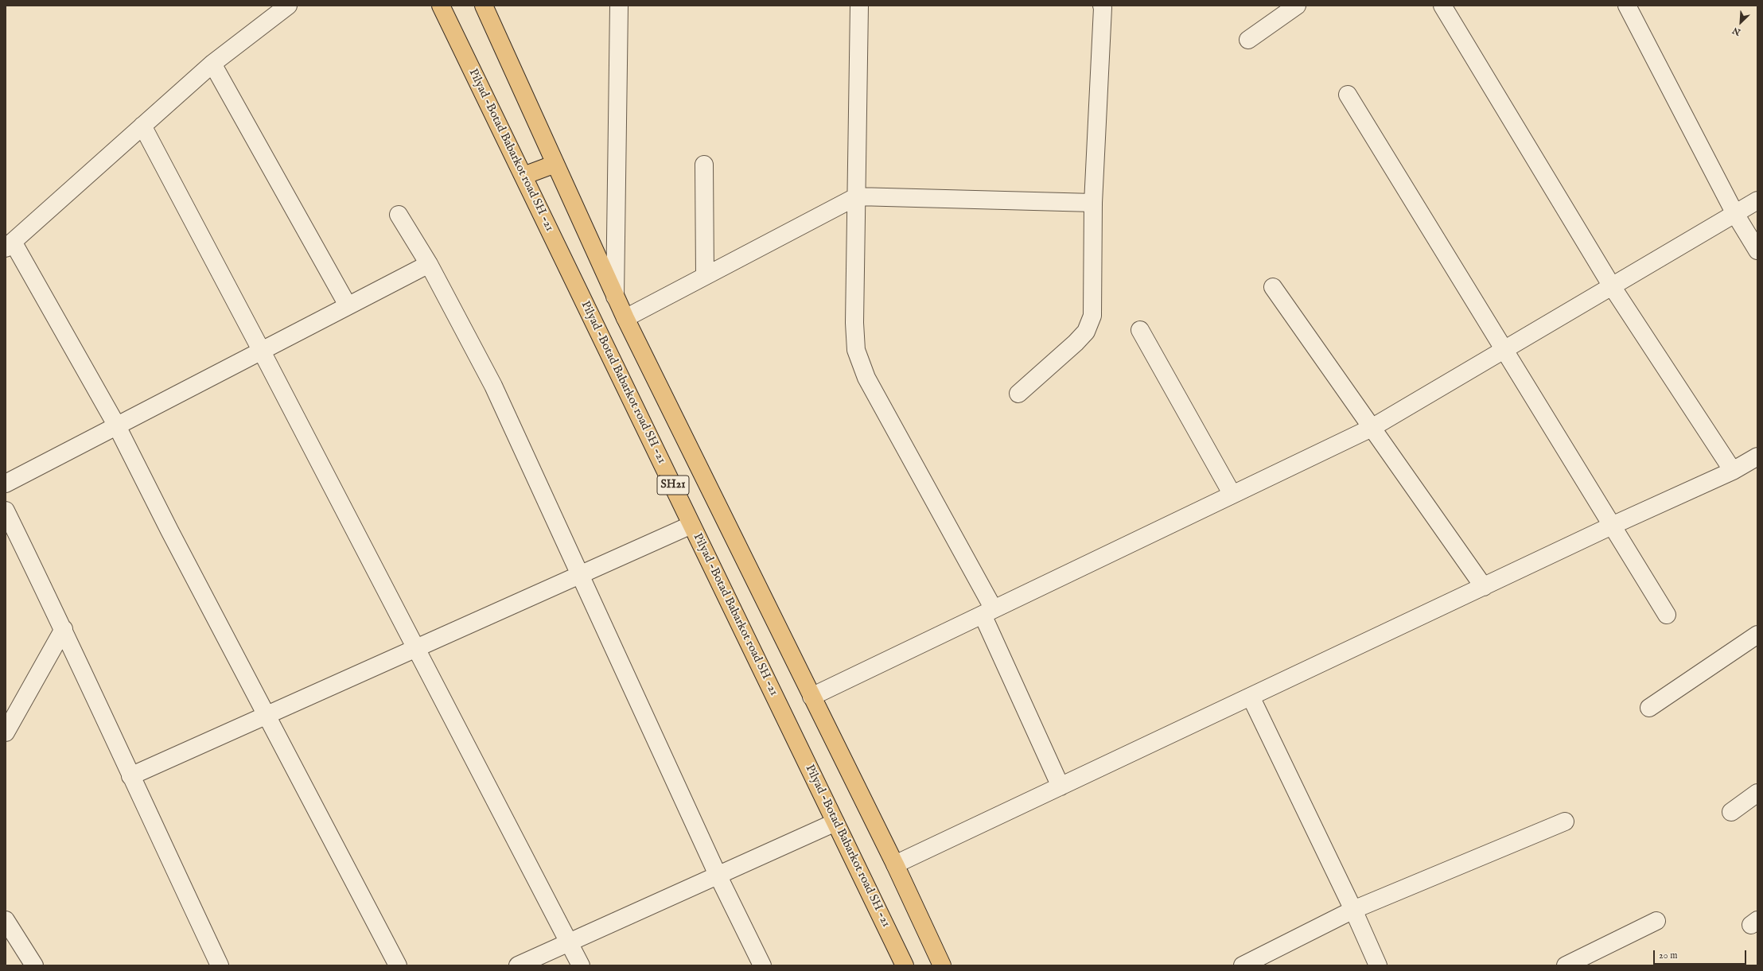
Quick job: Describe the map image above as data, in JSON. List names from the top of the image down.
{
  "streets": {
    "main road": ["Pilyad -Botad Babarkot road SH -21", "SH21"]
  },
  "scale_bar": "20 m",
  "north": "bottom left"
}
